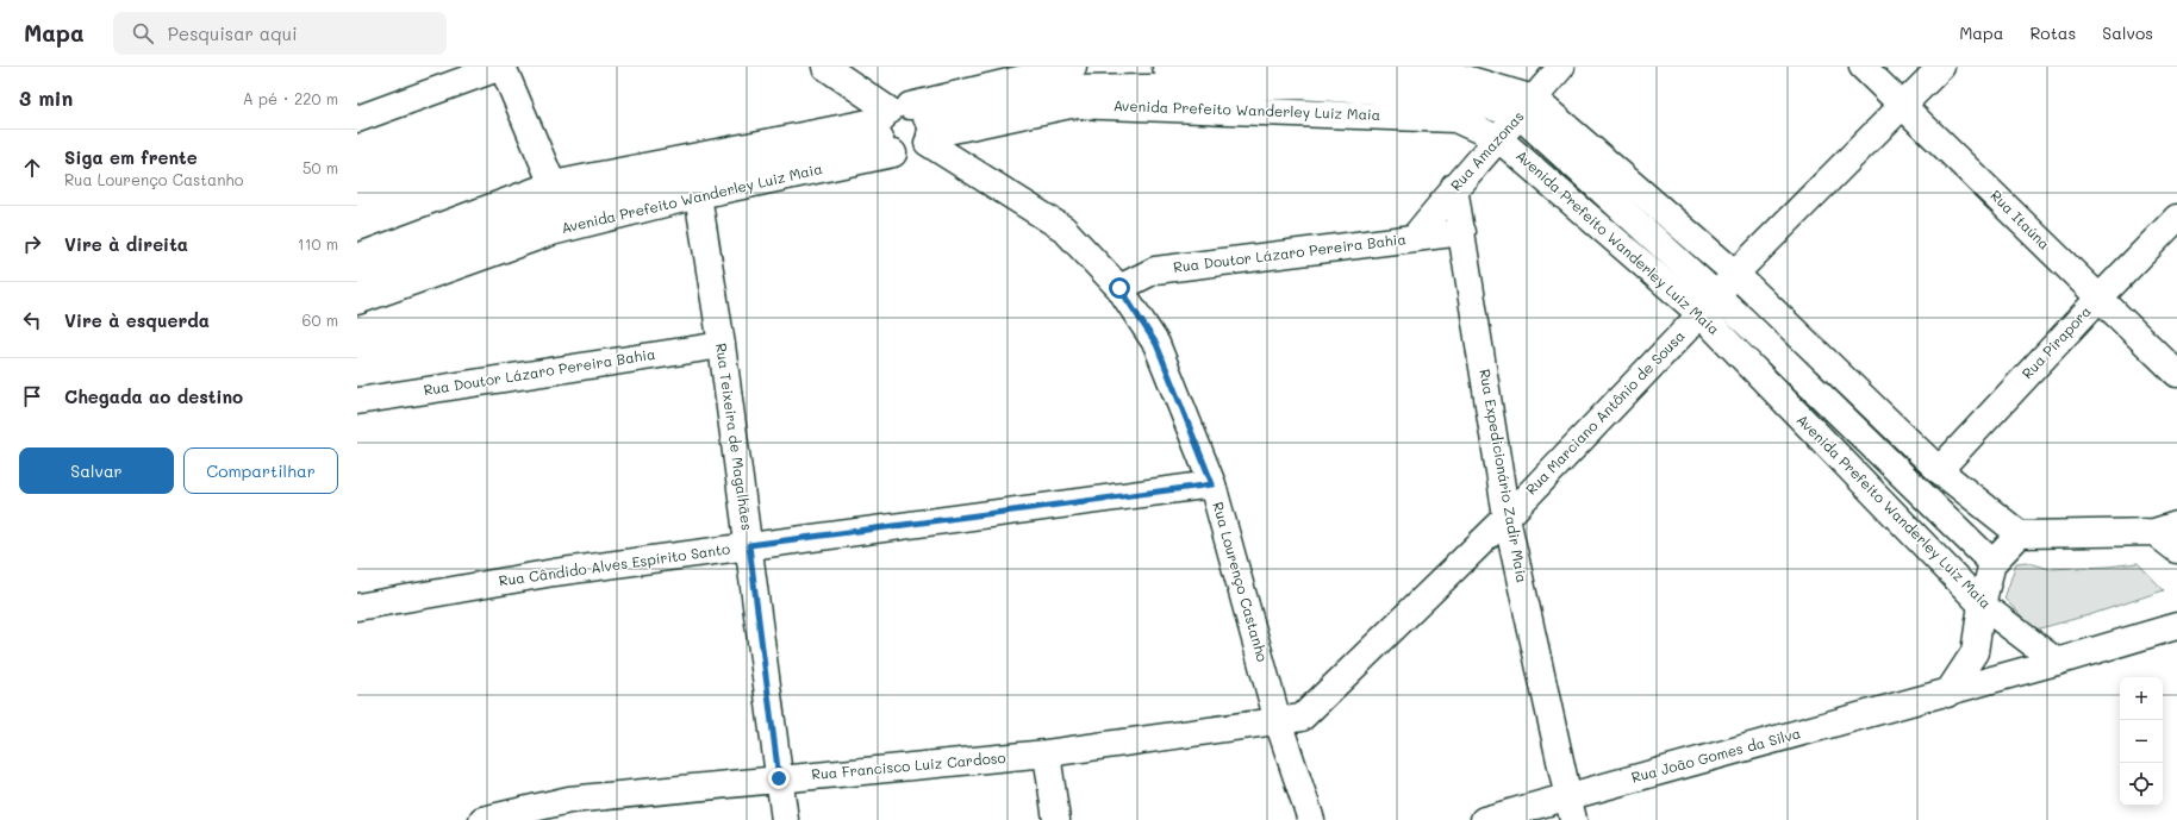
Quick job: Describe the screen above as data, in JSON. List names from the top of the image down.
{
  "streets": {
    "street": [
      "Avenida Prefeito Wanderley Luiz Maia",
      "Rua Amazonas",
      "Rua Itaúna",
      "Rua Doutor Lázaro Pereira Bahia",
      "Rua Pirapora",
      "Rua Marciano Antônio de Sousa",
      "Rua Teixeira de Magalhães",
      "Rua Expedicionário Zadir Maia",
      "Rua Cândido Alves Espírito Santo",
      "Rua Lourenço Castanho",
      "Rua João Gomes da Silva",
      "Rua Francisco Luiz Cardoso"
    ]
  },
  "crossings": [
    ["Avenida Prefeito Wanderley Luiz Maia", "Rua Amazonas"],
    ["Avenida Prefeito Wanderley Luiz Maia", "Rua Marciano Antônio de Sousa"],
    ["Avenida Prefeito Wanderley Luiz Maia", "Rua Teixeira de Magalhães"],
    ["Avenida Prefeito Wanderley Luiz Maia", "Rua Lourenço Castanho"],
    ["Avenida Prefeito Wanderley Luiz Maia", "Rua João Gomes da Silva"],
    ["Rua Amazonas", "Rua Doutor Lázaro Pereira Bahia"],
    ["Rua Amazonas", "Rua Expedicionário Zadir Maia"],
    ["Rua Itaúna", "Rua Pirapora"],
    ["Rua Itaúna", "Rua Marciano Antônio de Sousa"],
    ["Rua Doutor Lázaro Pereira Bahia", "Rua Teixeira de Magalhães"],
    ["Rua Doutor Lázaro Pereira Bahia", "Rua Expedicionário Zadir Maia"],
    ["Rua Doutor Lázaro Pereira Bahia", "Rua Lourenço Castanho"],
    ["Rua Marciano Antônio de Sousa", "Rua Expedicionário Zadir Maia"],
    ["Rua Marciano Antônio de Sousa", "Rua Lourenço Castanho"],
    ["Rua Marciano Antônio de Sousa", "Rua Francisco Luiz Cardoso"],
    ["Rua Teixeira de Magalhães", "Rua Cândido Alves Espírito Santo"],
    ["Rua Teixeira de Magalhães", "Rua Francisco Luiz Cardoso"],
    ["Rua Expedicionário Zadir Maia", "Rua João Gomes da Silva"],
    ["Rua Cândido Alves Espírito Santo", "Rua Lourenço Castanho"],
    ["Rua Lourenço Castanho", "Rua Francisco Luiz Cardoso"]
  ],
  "page": {
    "header": "Mapa",
    "search": "Pesquisar aqui",
    "nav": ["Mapa", "Rotas", "Salvos"],
    "heading": ["3 min", "A pé · 220 m"],
    "list": [
      ["Siga em frente", "Rua Lourenço Castanho", "50 m"],
      ["Vire à direita", "110 m"],
      ["Vire à esquerda", "60 m"],
      "Chegada ao destino"
    ],
    "buttons": ["Salvar", "Compartilhar"],
    "map_buttons": ["+", "−"]
  }
}
